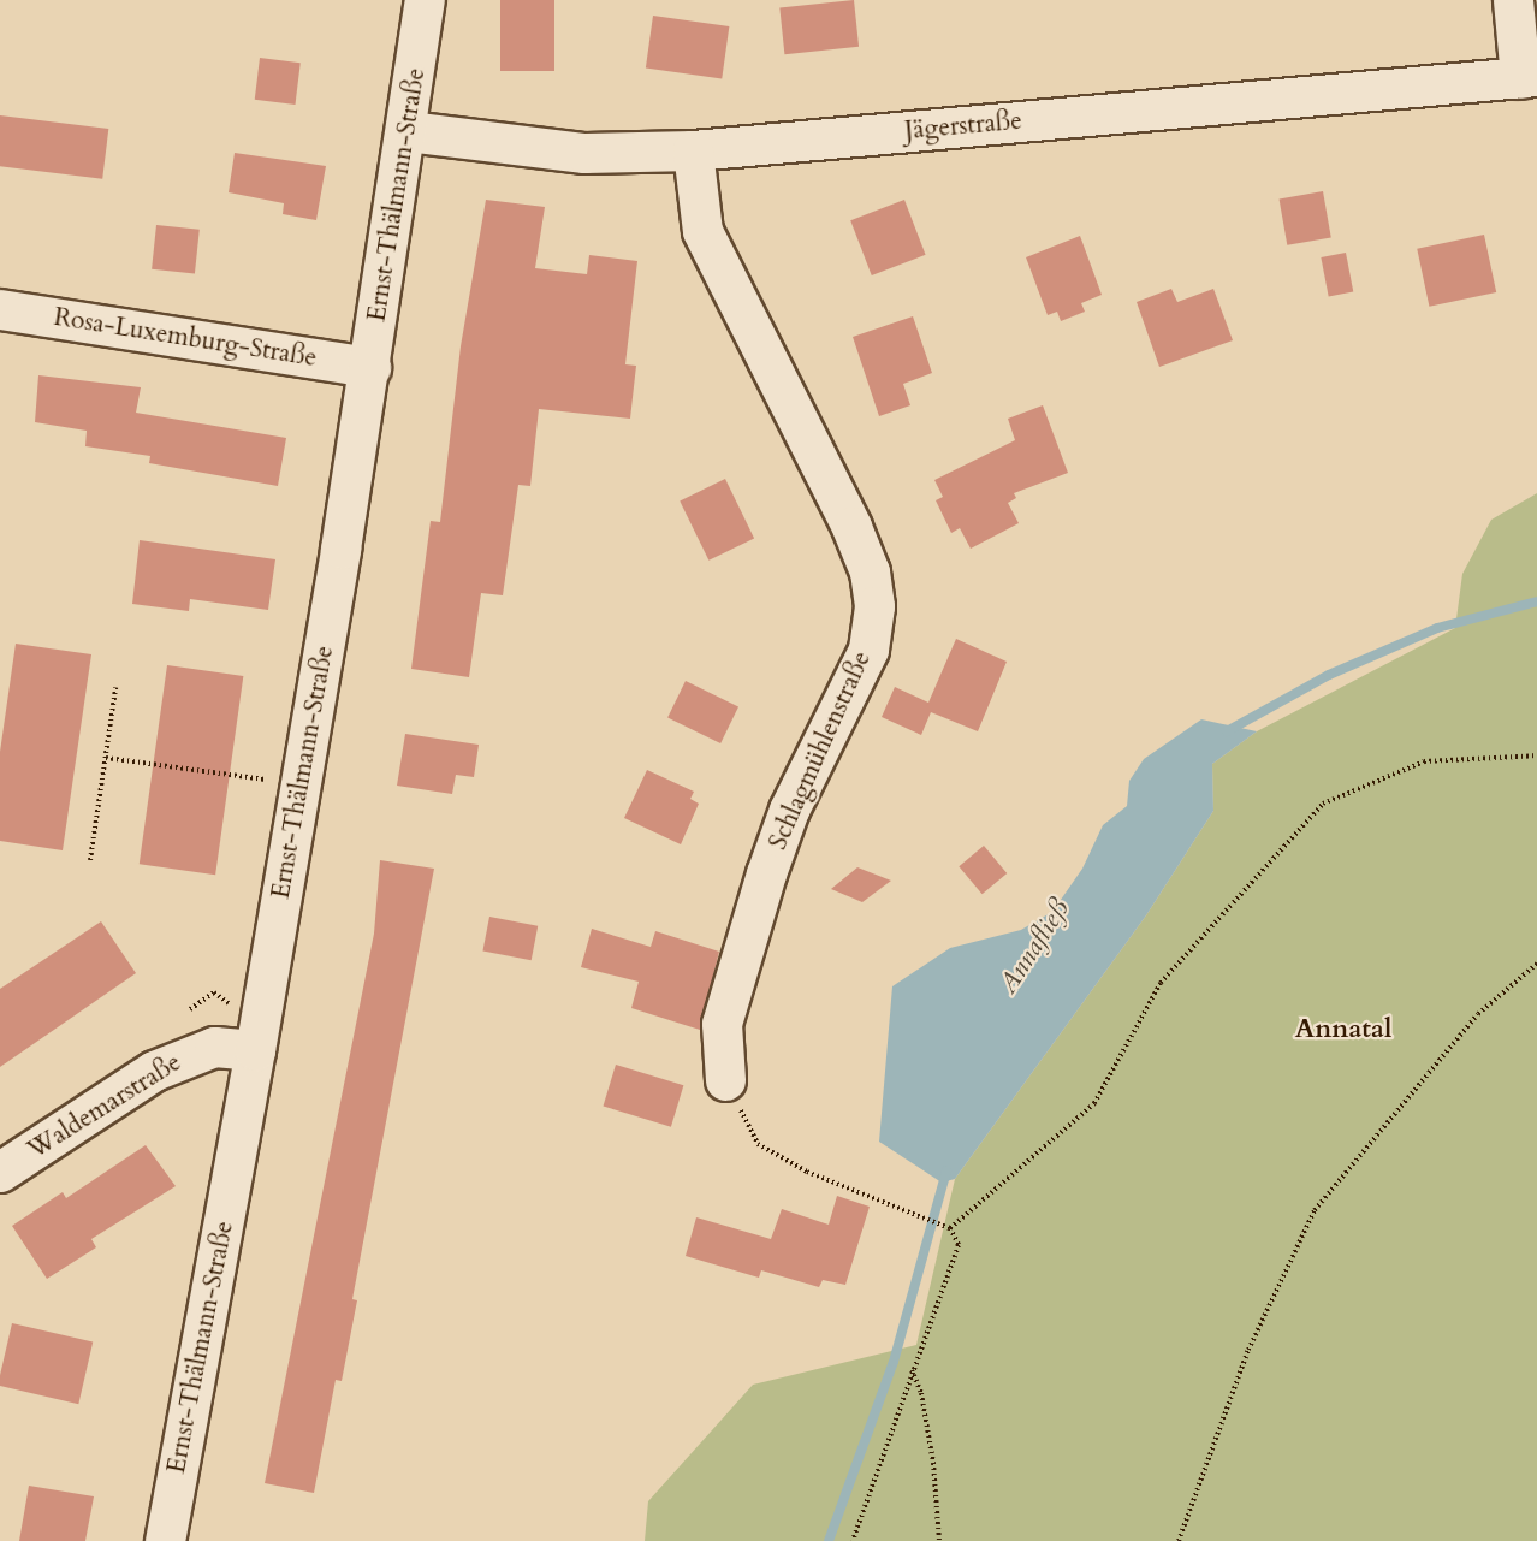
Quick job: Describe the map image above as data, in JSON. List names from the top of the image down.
{
  "streets": {
    "street": [
      "Jägerstraße",
      "Ernst-Thälmann-Straße",
      "Rosa-Luxemburg-Straße",
      "Schlagmühlenstraße",
      "Waldemarstraße"
    ]
  },
  "crossings": [
    ["Jägerstraße", "Ernst-Thälmann-Straße"],
    ["Jägerstraße", "Schlagmühlenstraße"],
    ["Ernst-Thälmann-Straße", "Rosa-Luxemburg-Straße"],
    ["Ernst-Thälmann-Straße", "Waldemarstraße"]
  ],
  "districts": ["Annatal"],
  "water": ["Annafließ"]
}
